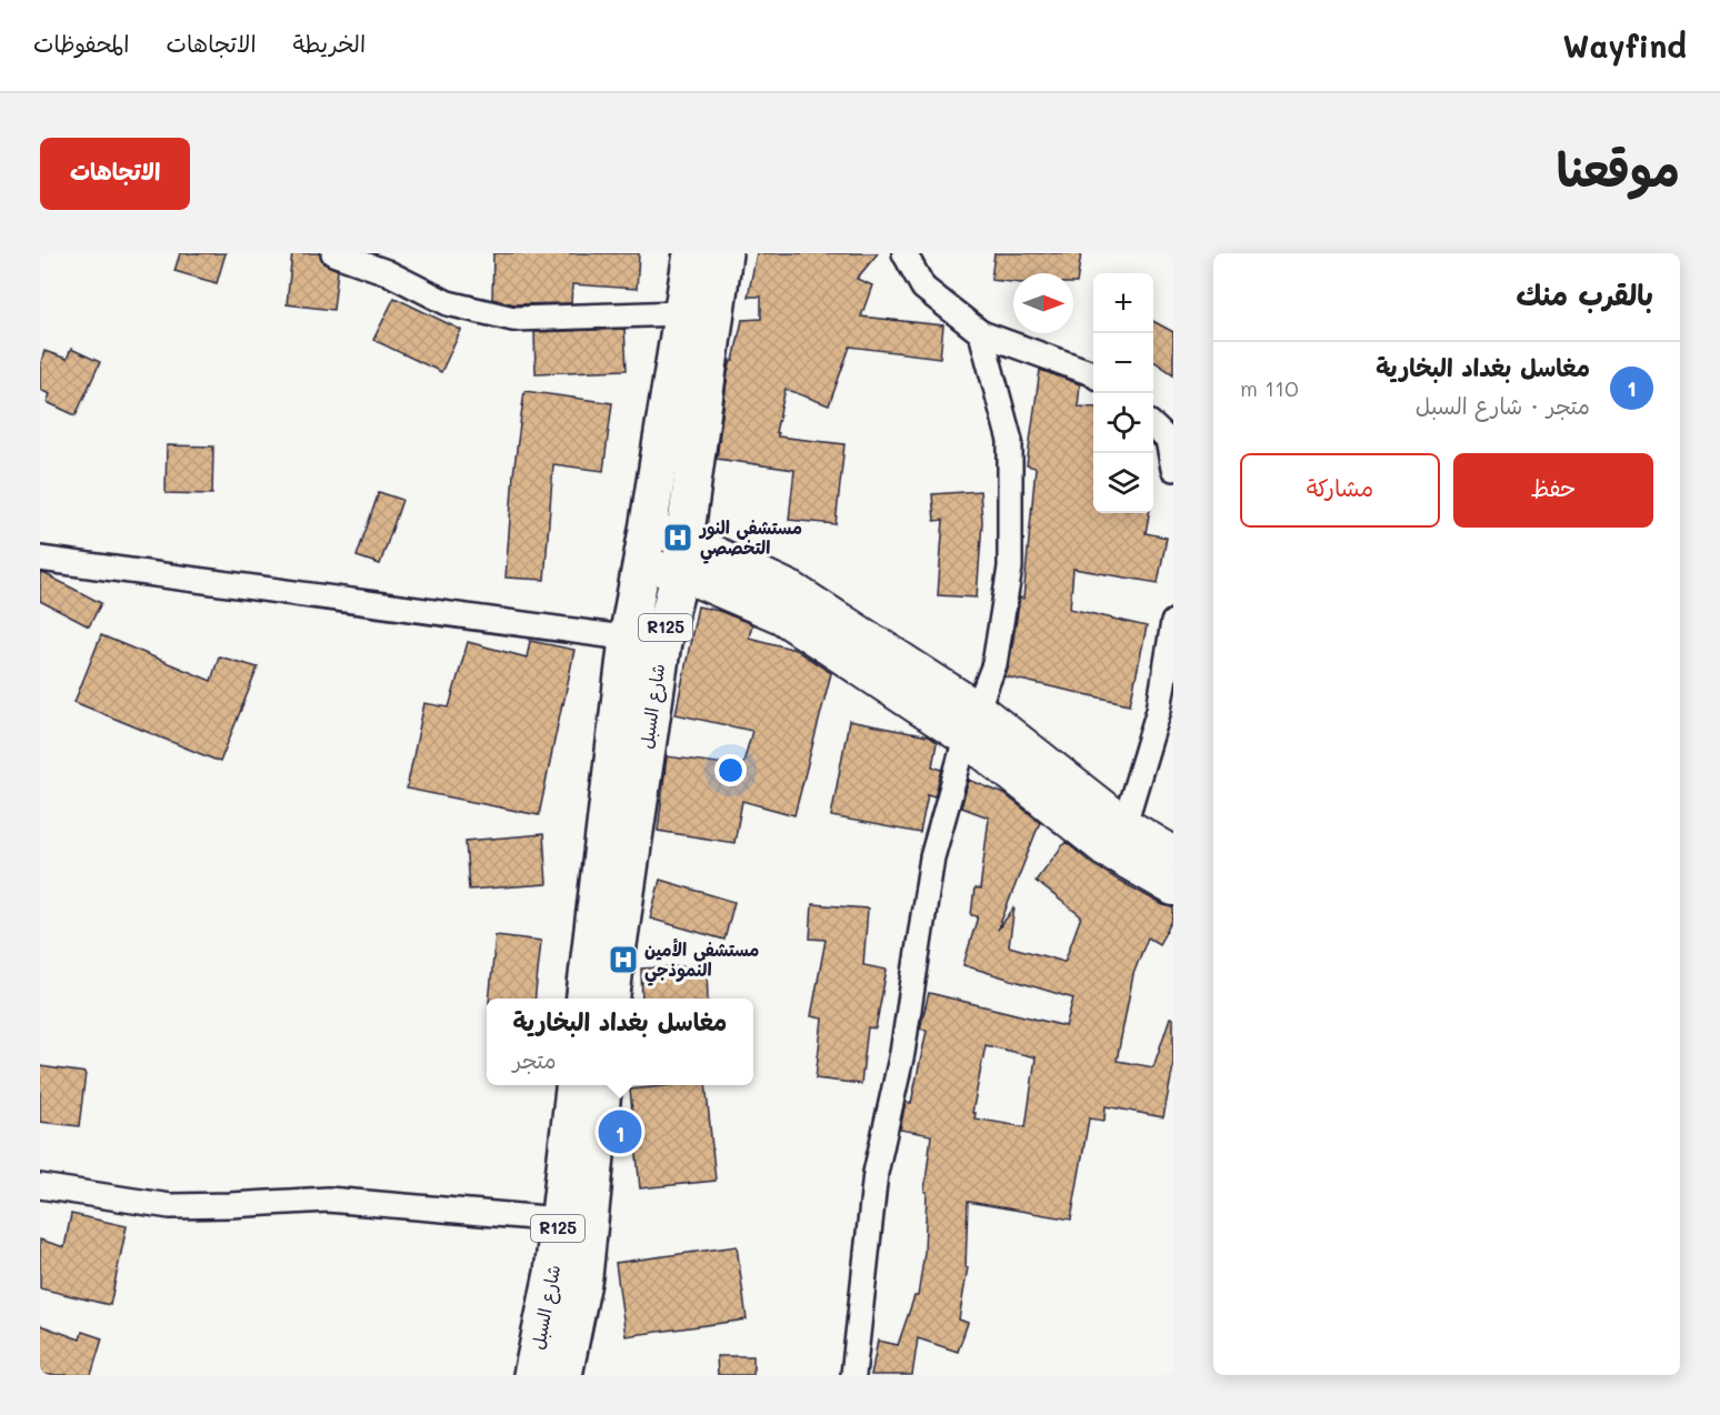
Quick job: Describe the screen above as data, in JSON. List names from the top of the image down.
{
  "streets": {
    "main road": ["R125", "شارع السبل"]
  },
  "places": {
    "hospital": ["مستشفى النور التخصصي", "مستشفى الأمين النموذجي"]
  },
  "north": "right",
  "page": {
    "header": "Wayfind",
    "nav": ["الخريطة", "الاتجاهات", "المحفوظات"],
    "title": "موقعنا",
    "buttons": [
      "الاتجاهات",
      ["حفظ", "مشاركة"]
    ],
    "heading": "بالقرب منك",
    "map_buttons": ["+", "−"],
    "list": [
      {
        "mark": "1",
        "name": "مغاسل بغداد البخارية",
        "note": "متجر · شارع السبل",
        "value": "110 m"
      }
    ],
    "popup": ["مغاسل بغداد البخارية", "متجر"],
    "pins": "1"
  }
}
